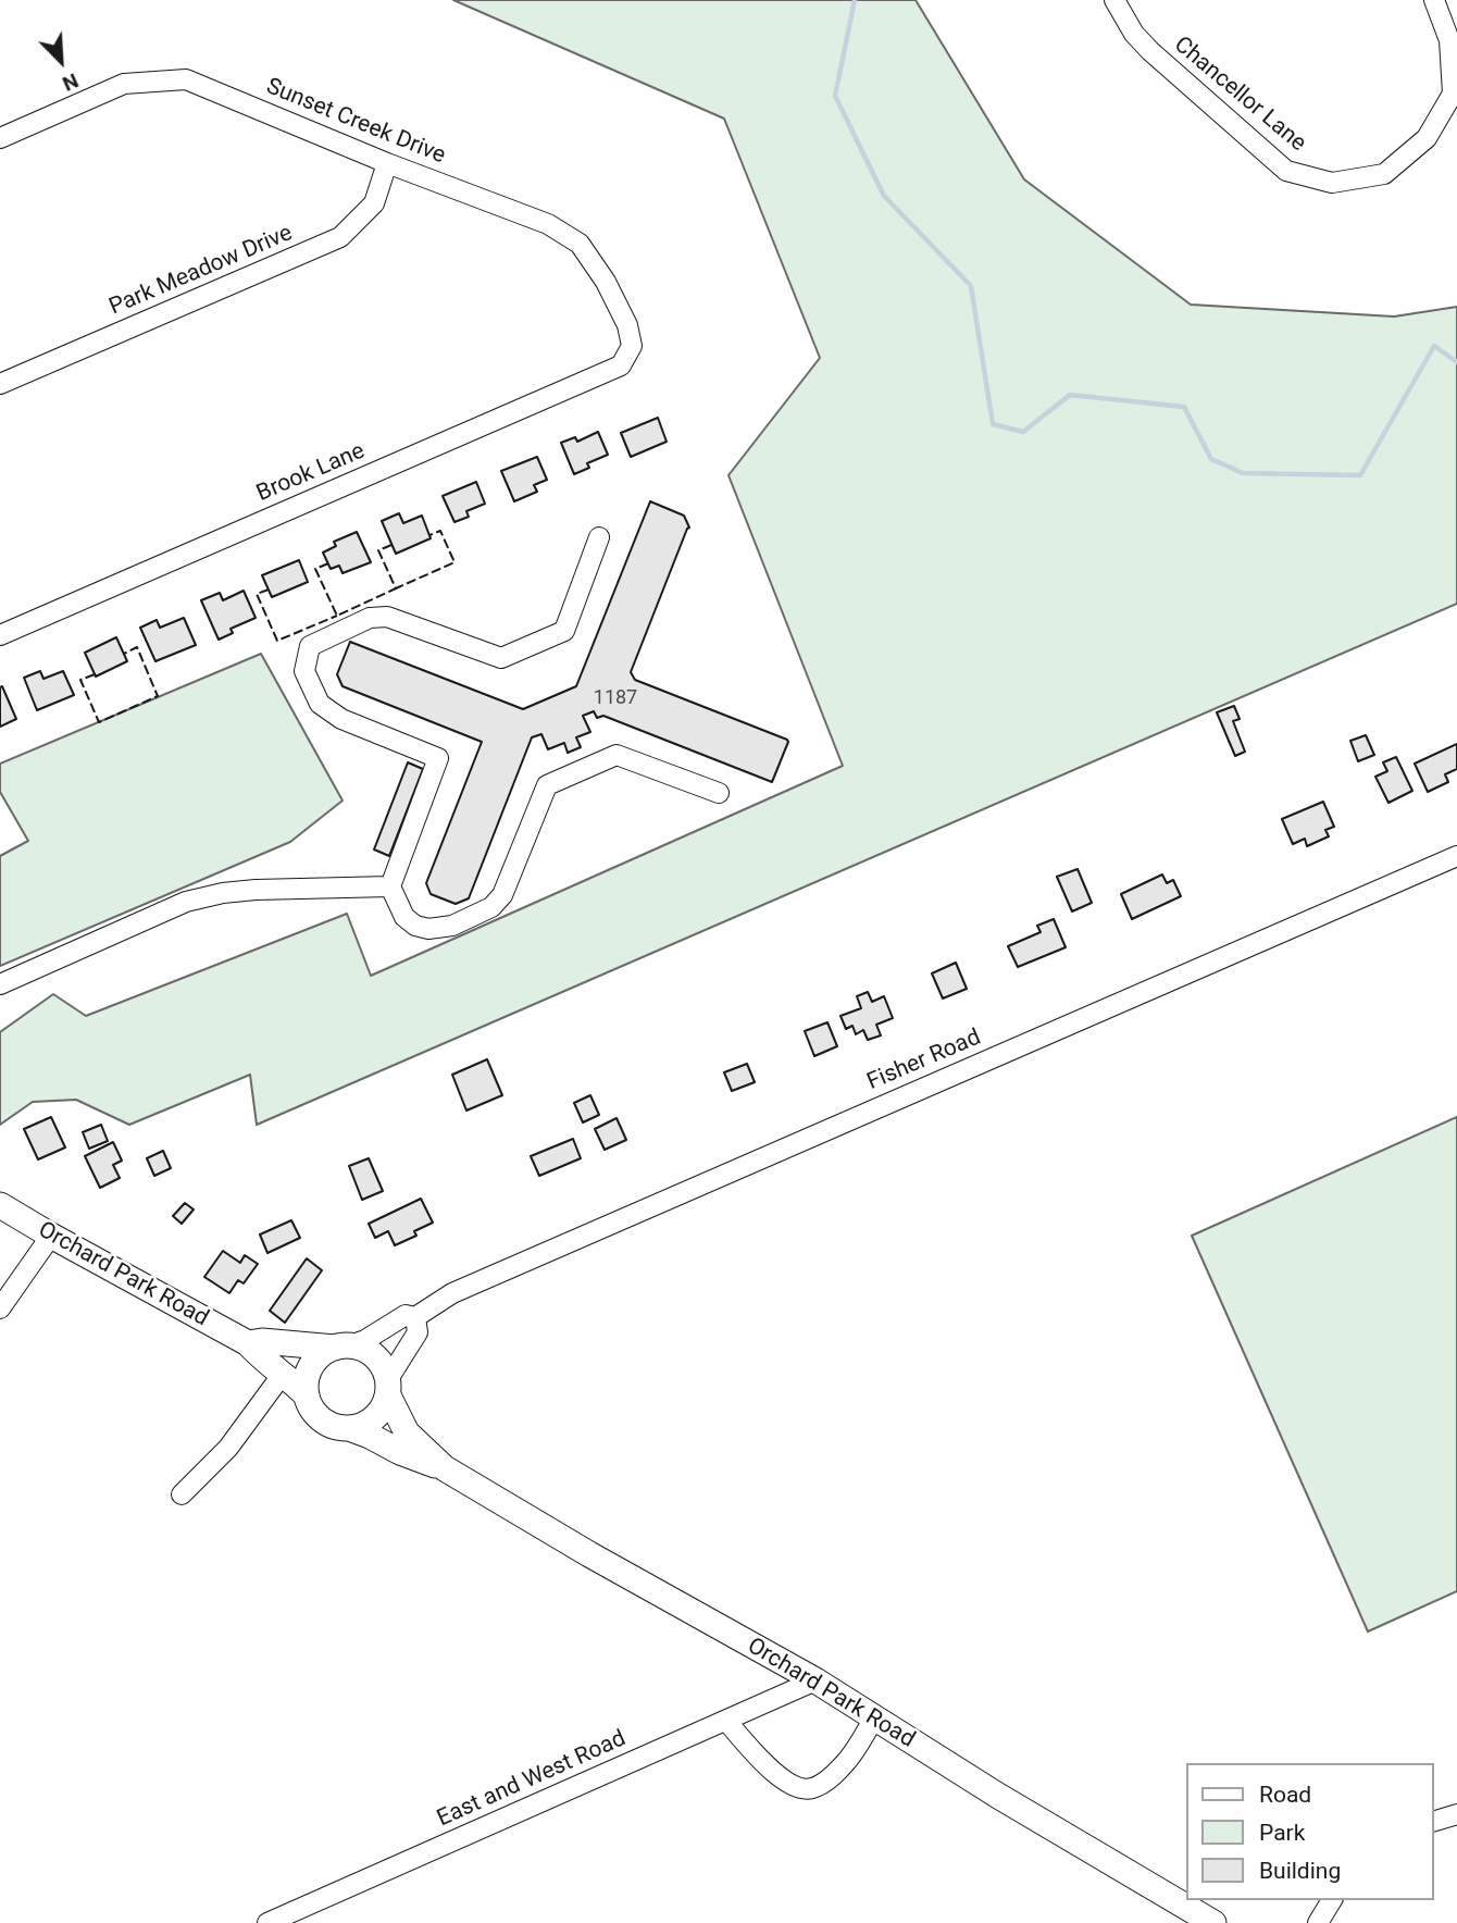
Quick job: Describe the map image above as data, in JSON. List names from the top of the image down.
{
  "streets": {
    "main road": ["Orchard Park Road"],
    "street": [
      "Chancellor Lane",
      "Sunset Creek Drive",
      "Park Meadow Drive",
      "Brook Lane",
      "Fisher Road",
      "East and West Road"
    ]
  },
  "crossings": [
    ["Sunset Creek Drive", "Park Meadow Drive"],
    ["Sunset Creek Drive", "Brook Lane"],
    ["Fisher Road", "Orchard Park Road"],
    ["Orchard Park Road", "East and West Road"]
  ],
  "house_numbers": ["1187"],
  "legend": ["Road", "Park", "Building"],
  "north": "bottom right"
}
